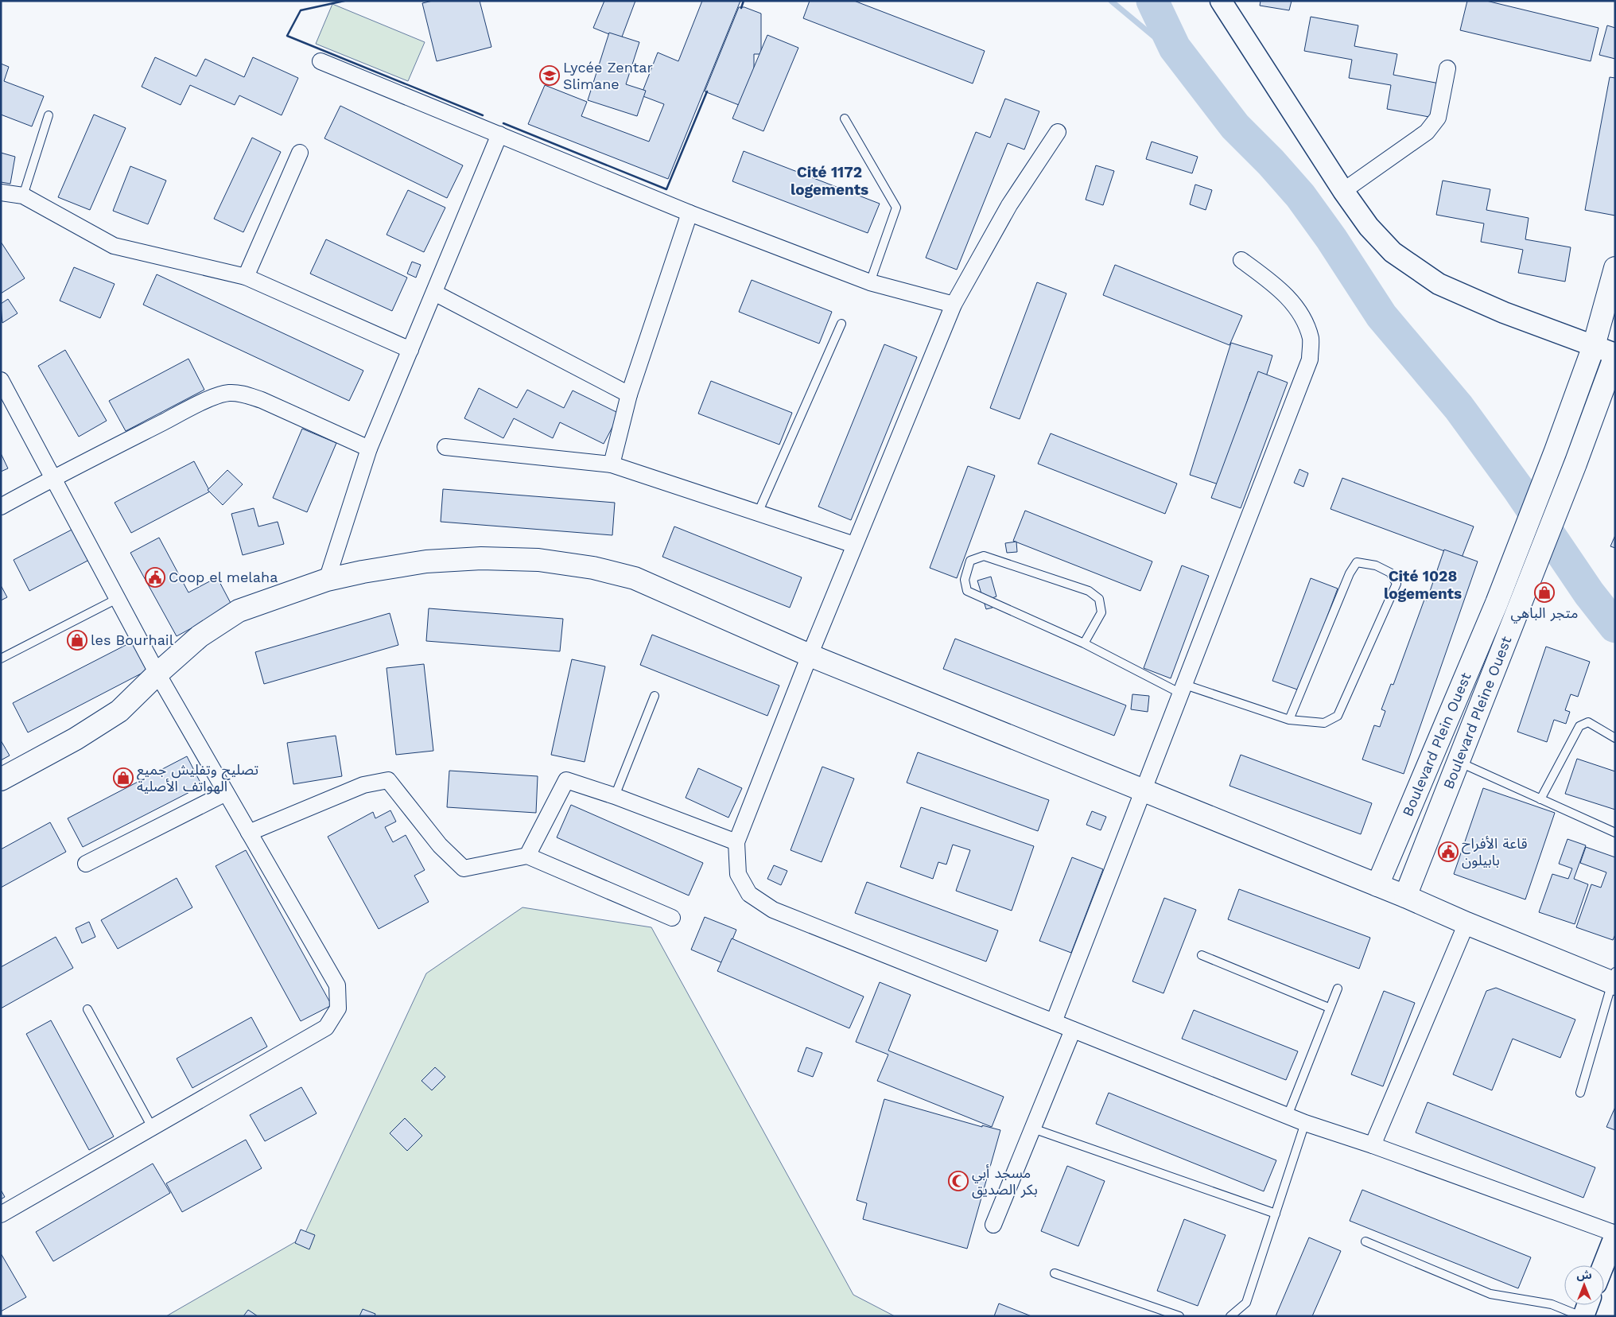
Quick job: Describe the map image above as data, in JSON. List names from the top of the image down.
{
  "streets": {
    "main road": ["Boulevard Pleine Ouest", "Boulevard Plein Ouest"]
  },
  "districts": ["Cité 1172 logements", "Cité 1028 logements"],
  "places": {
    "school or university": ["Lycée Zentar Slimane"],
    "public building": ["Coop el melaha", "قاعة الأفراح بابيلون"],
    "shop": ["متجر الباهي", "les Bourhail", "تصليح وتفليش جميع الهواتف الأصلية"],
    "mosque": ["مسجد أبي بكر الصديق"]
  },
  "north": "top"
}
